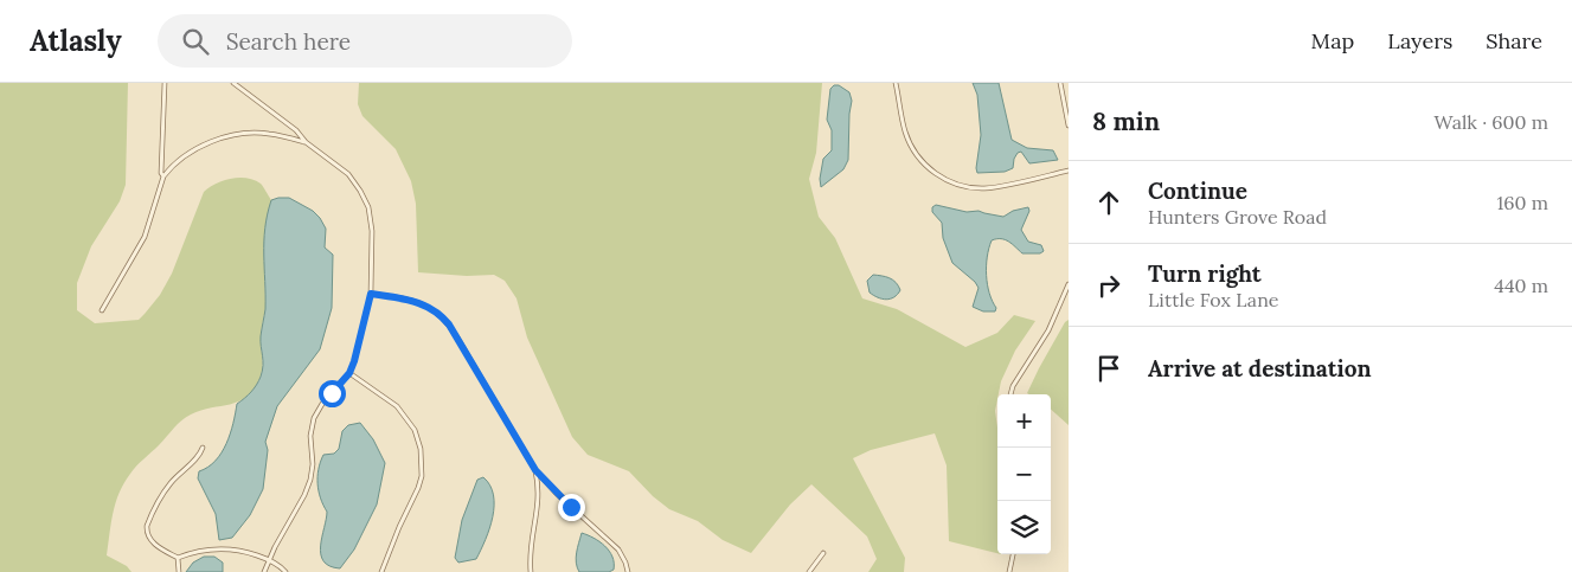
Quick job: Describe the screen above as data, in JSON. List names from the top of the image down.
{
  "page": {
    "header": "Atlasly",
    "search": "Search here",
    "nav": ["Map", "Layers", "Share"],
    "heading": ["8 min", "Walk · 600 m"],
    "list": [
      ["Continue", "Hunters Grove Road", "160 m"],
      ["Turn right", "Little Fox Lane", "440 m"],
      "Arrive at destination"
    ],
    "map_buttons": ["+", "−"]
  }
}
